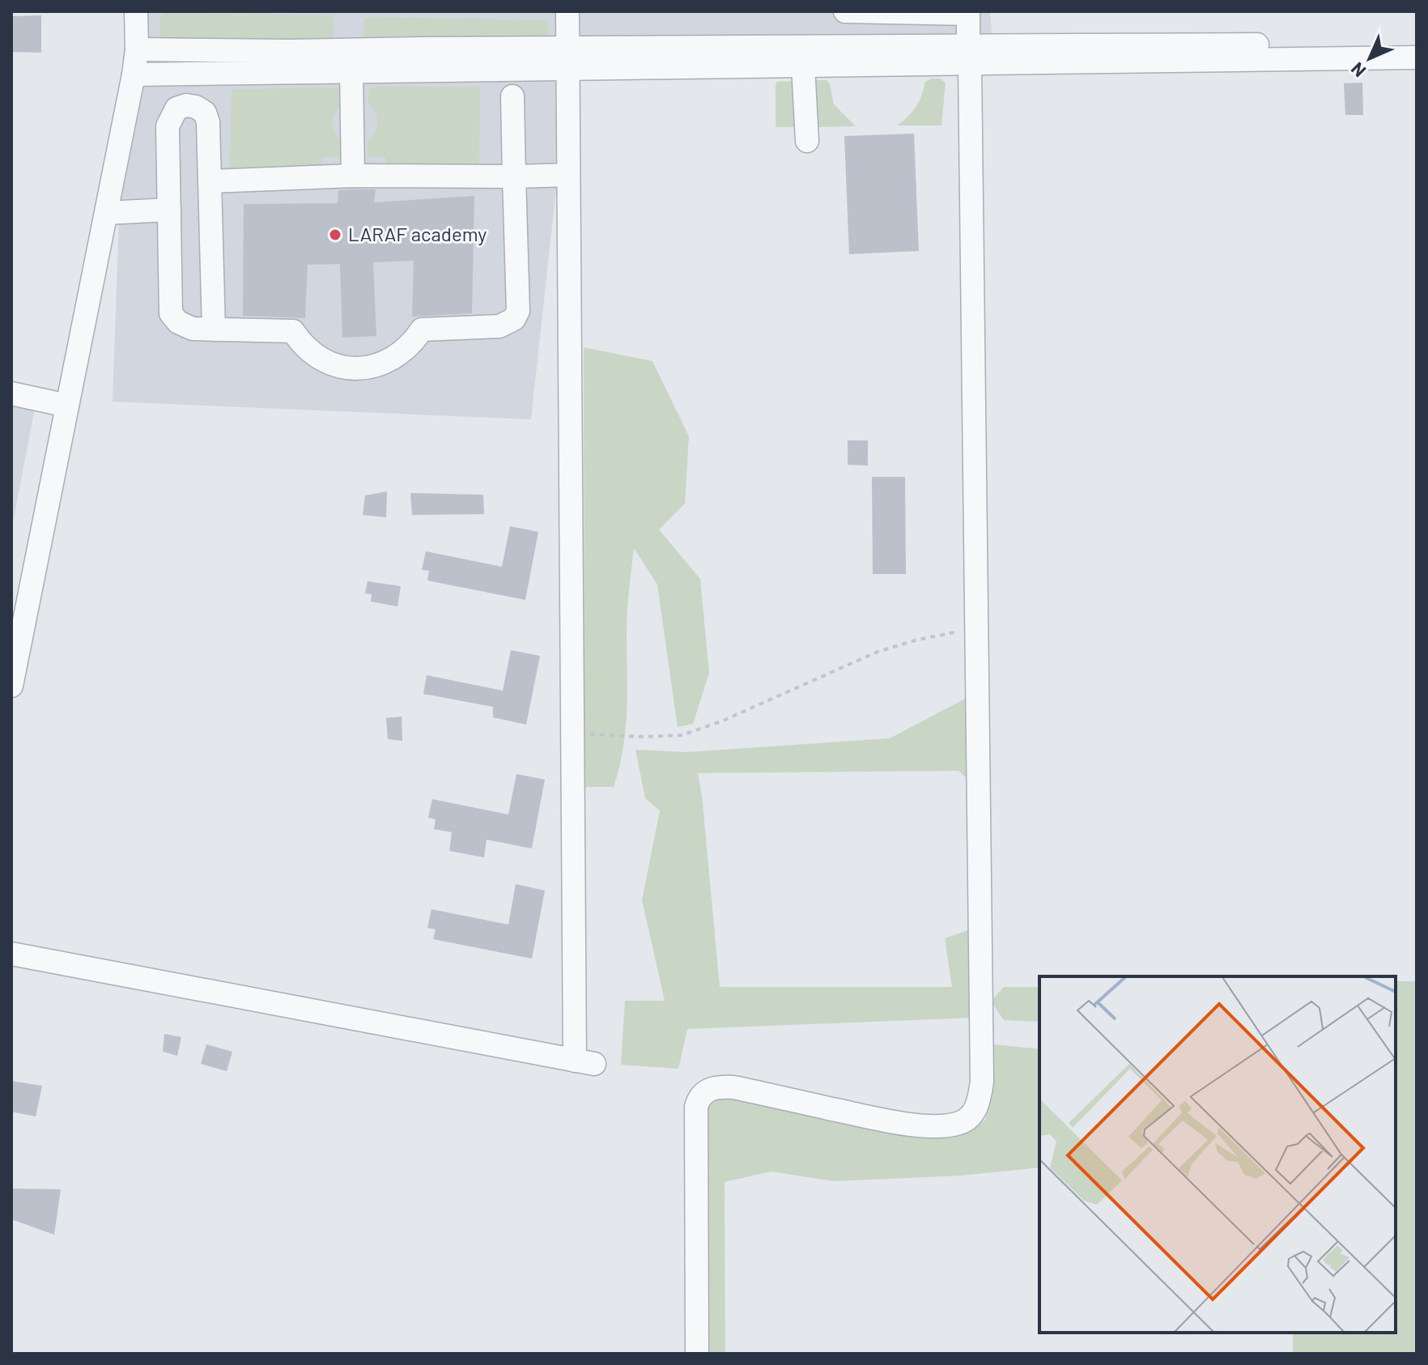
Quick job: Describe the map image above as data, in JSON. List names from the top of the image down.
{
  "places": ["LARAF academy"],
  "north": "bottom left"
}
